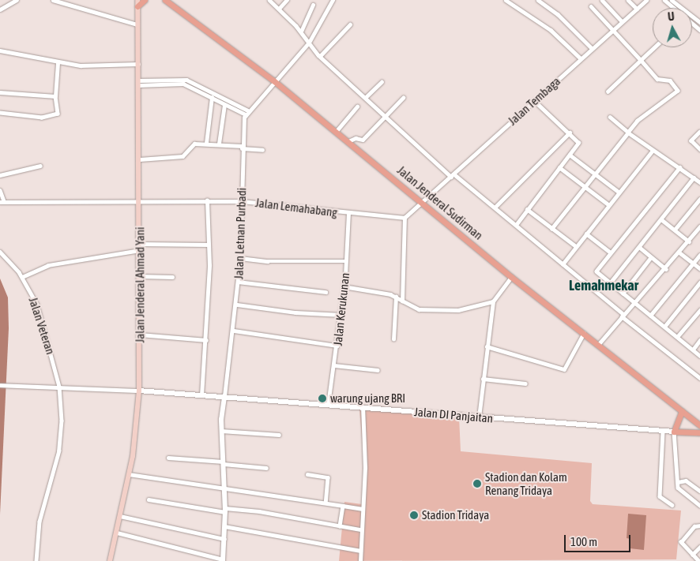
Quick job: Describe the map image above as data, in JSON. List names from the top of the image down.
{
  "streets": {
    "main road": ["Jalan Jenderal Sudirman", "Jalan Jenderal Ahmad Yani"],
    "street": [
      "Jalan Tembaga",
      "Jalan Lemahabang",
      "Jalan Letnan Purbadi",
      "Jalan Kerukunan",
      "Jalan Veteran",
      "Jalan DI Panjaitan"
    ]
  },
  "crossings": [
    ["Jalan Tembaga", "Jalan Jenderal Sudirman"],
    ["Jalan Lemahabang", "Jalan Letnan Purbadi"],
    ["Jalan Lemahabang", "Jalan Jenderal Ahmad Yani"],
    ["Jalan Lemahabang", "Jalan Kerukunan"],
    ["Jalan Letnan Purbadi", "Jalan DI Panjaitan"],
    ["Jalan Jenderal Ahmad Yani", "Jalan DI Panjaitan"],
    ["Jalan Kerukunan", "Jalan DI Panjaitan"]
  ],
  "districts": ["Lemahmekar"],
  "places": ["warung ujang BRI", "Stadion dan Kolam Renang Tridaya", "Stadion Tridaya"],
  "scale_bar": "100 m",
  "north": "top"
}
